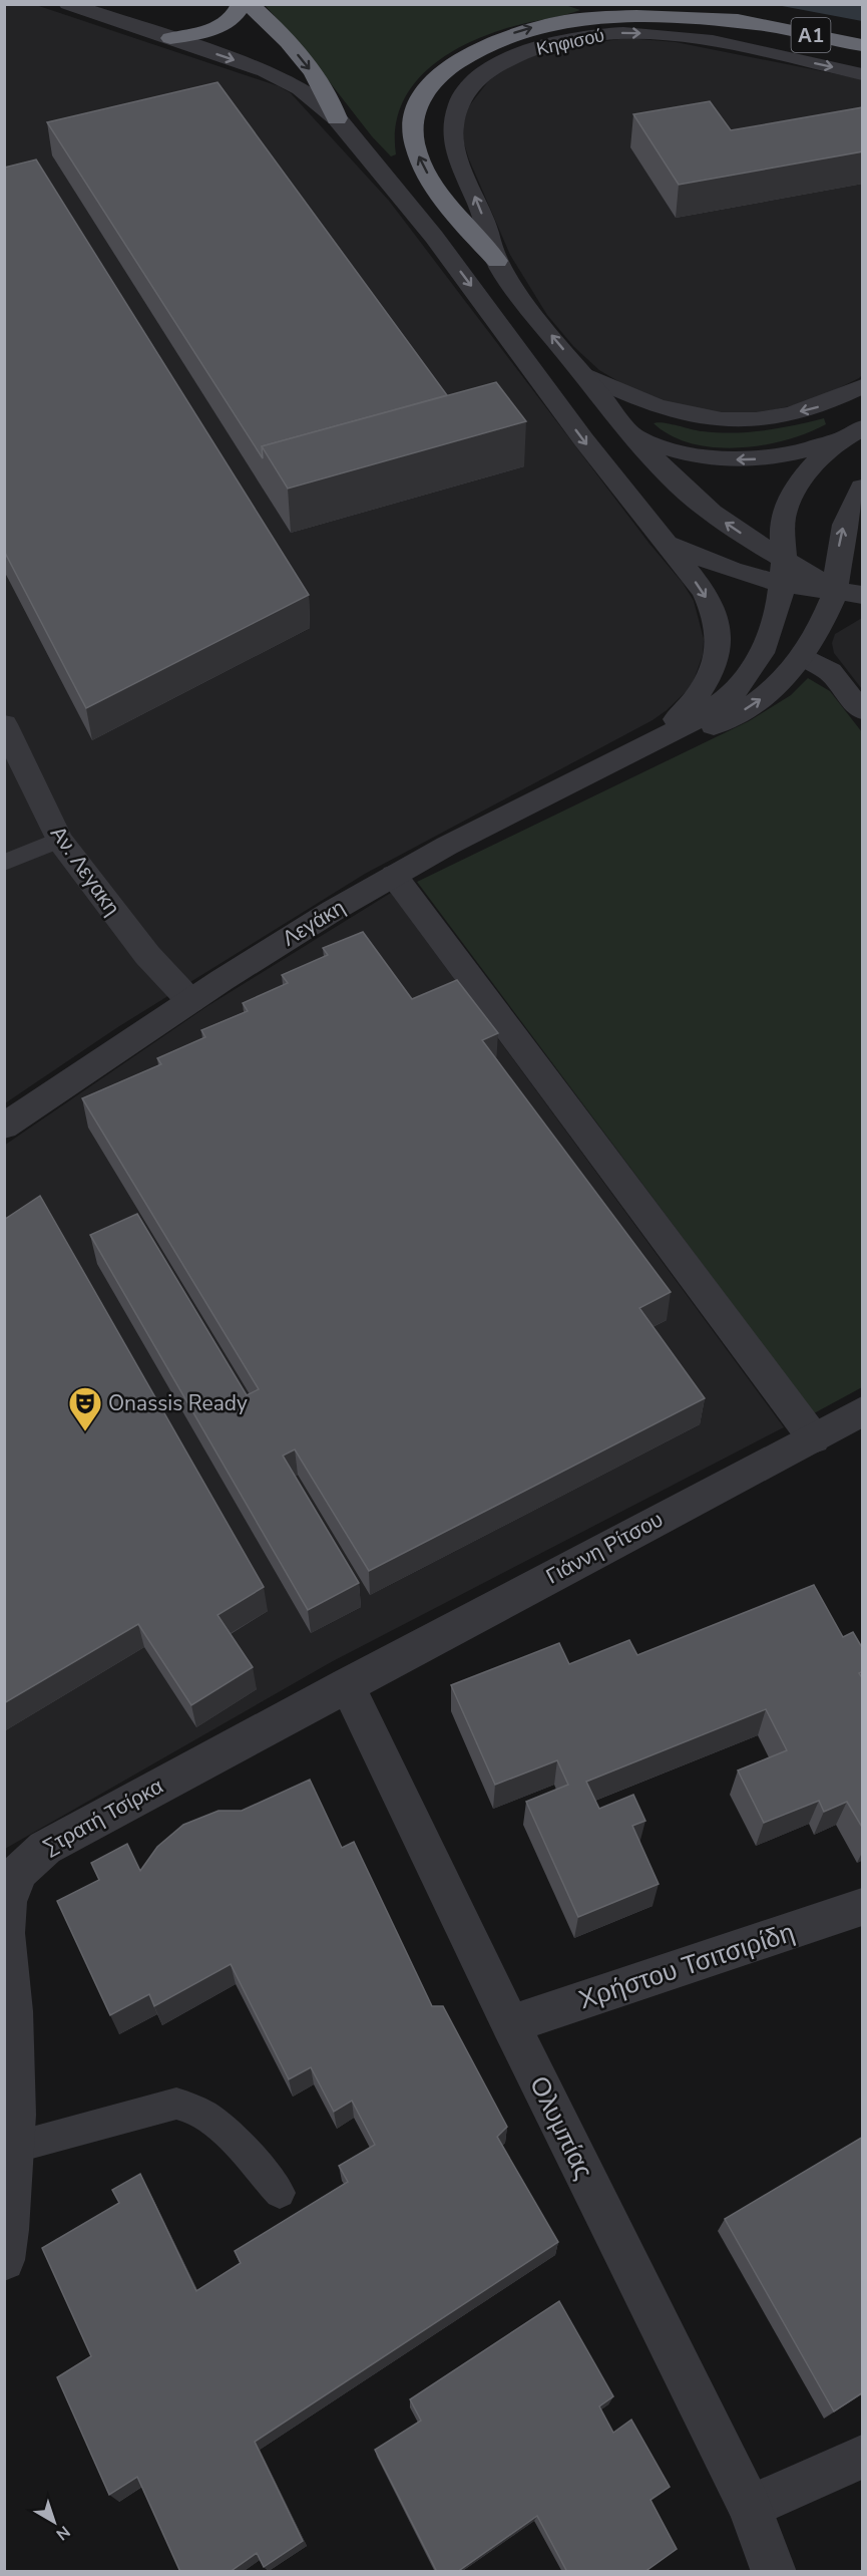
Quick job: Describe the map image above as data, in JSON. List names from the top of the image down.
{
  "streets": {
    "highway": ["Α1"],
    "street": [
      "Κηφισού",
      "Αν. Λεγακη",
      "Λεγάκη",
      "Γιάννη Ρίτσου",
      "Στρατή Τσίρκα",
      "Χρήστου Τσιτσιρίδη",
      "Ολυμπίας"
    ]
  },
  "crossings": [
    ["Αν. Λεγακη", "Λεγάκη"],
    ["Γιάννη Ρίτσου", "Στρατή Τσίρκα"],
    ["Γιάννη Ρίτσου", "Ολυμπίας"],
    ["Στρατή Τσίρκα", "Ολυμπίας"],
    ["Χρήστου Τσιτσιρίδη", "Ολυμπίας"]
  ],
  "places": {
    "theatre": ["Onassis Ready"]
  },
  "north": "bottom right"
}
